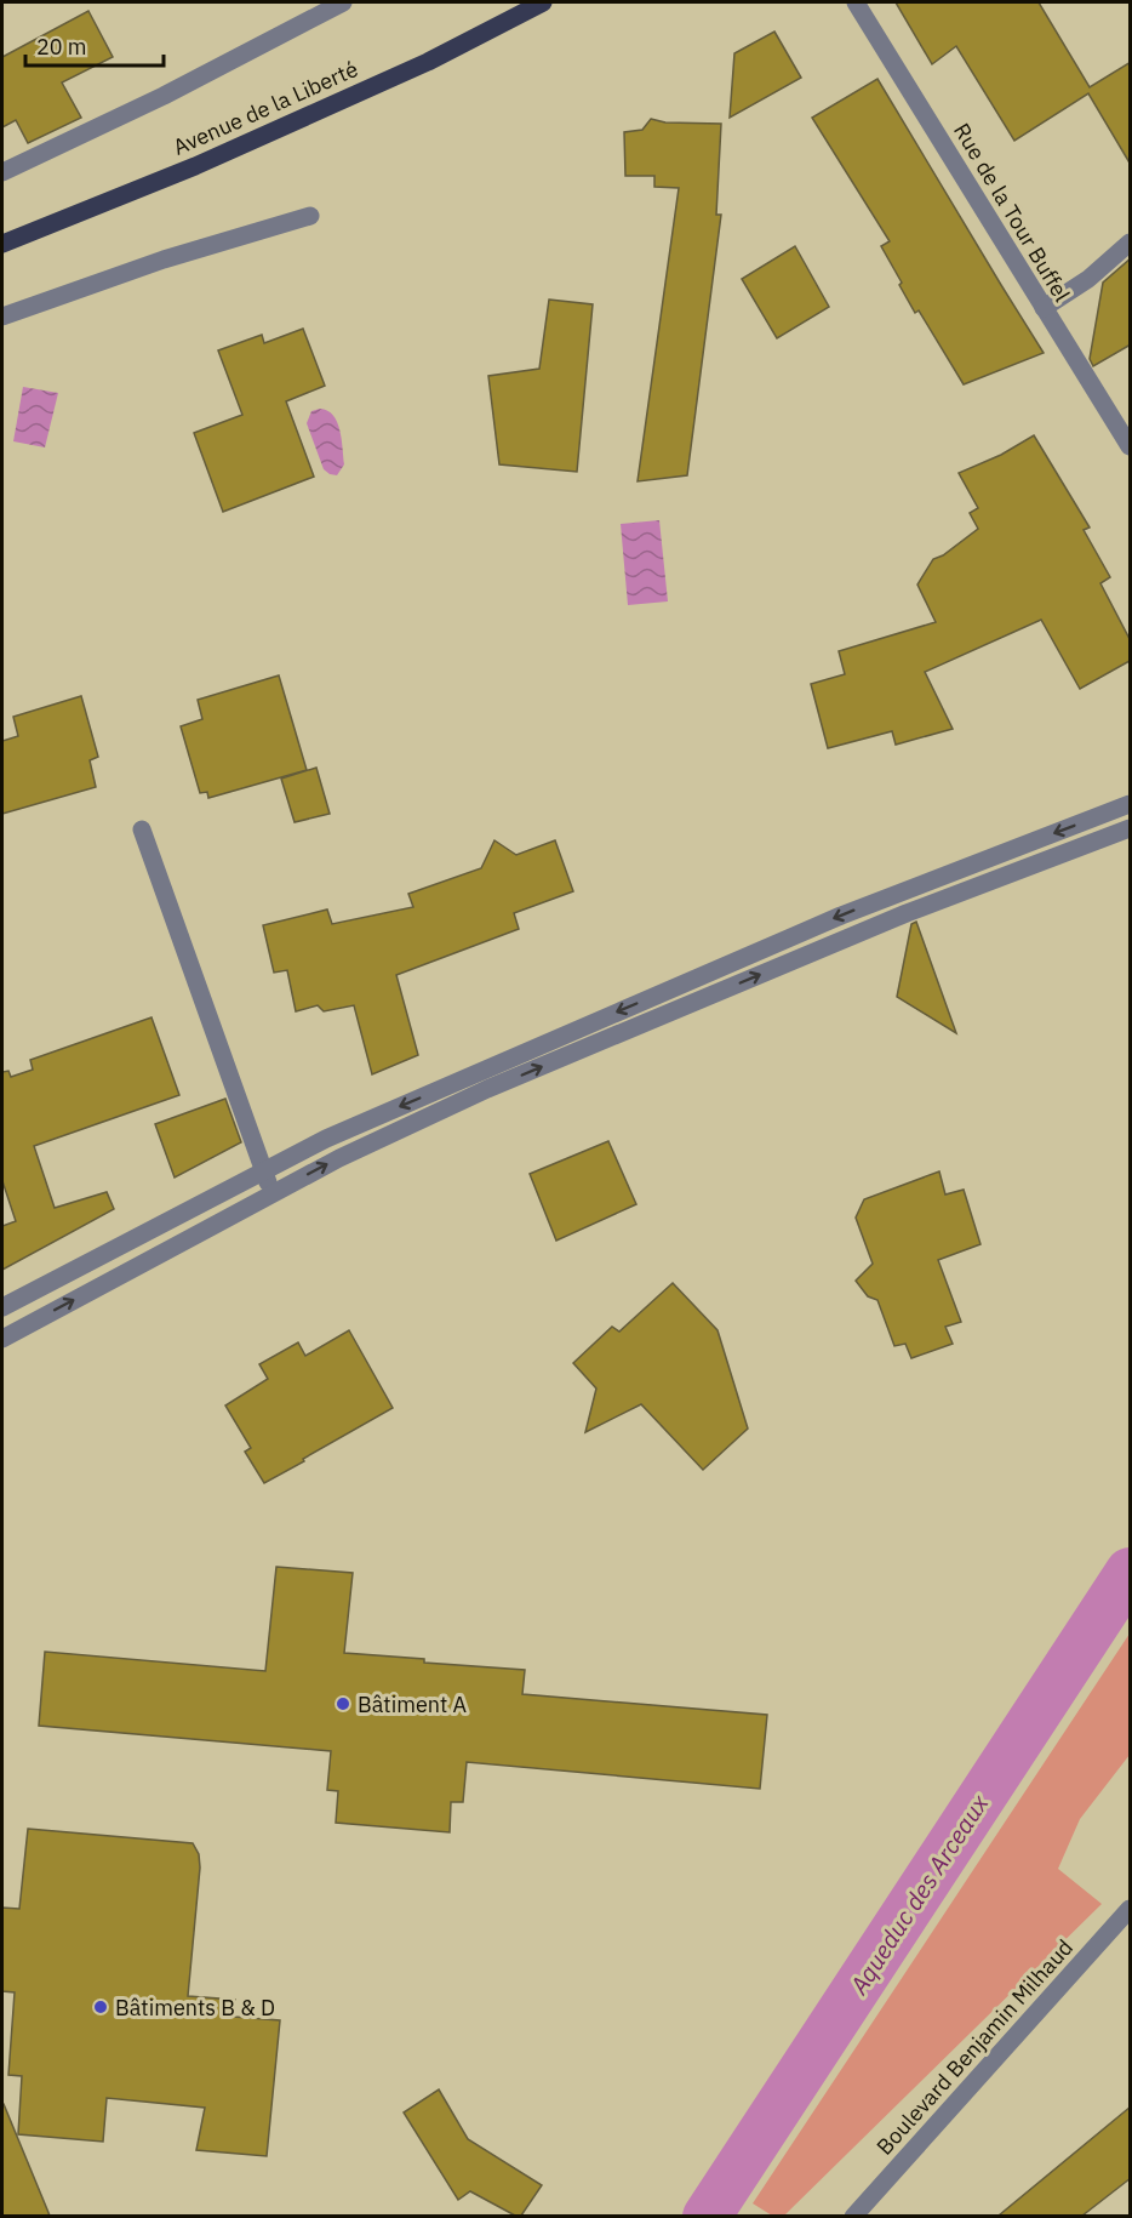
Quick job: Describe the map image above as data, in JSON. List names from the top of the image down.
{
  "streets": {
    "main road": ["Avenue de la Liberté"],
    "street": ["Rue de la Tour Buffel", "Boulevard Benjamin Milhaud"]
  },
  "water": ["Aqueduc des Arceaux"],
  "places": ["Bâtiment A", "Bâtiments B & D"],
  "scale_bar": "20 m"
}
